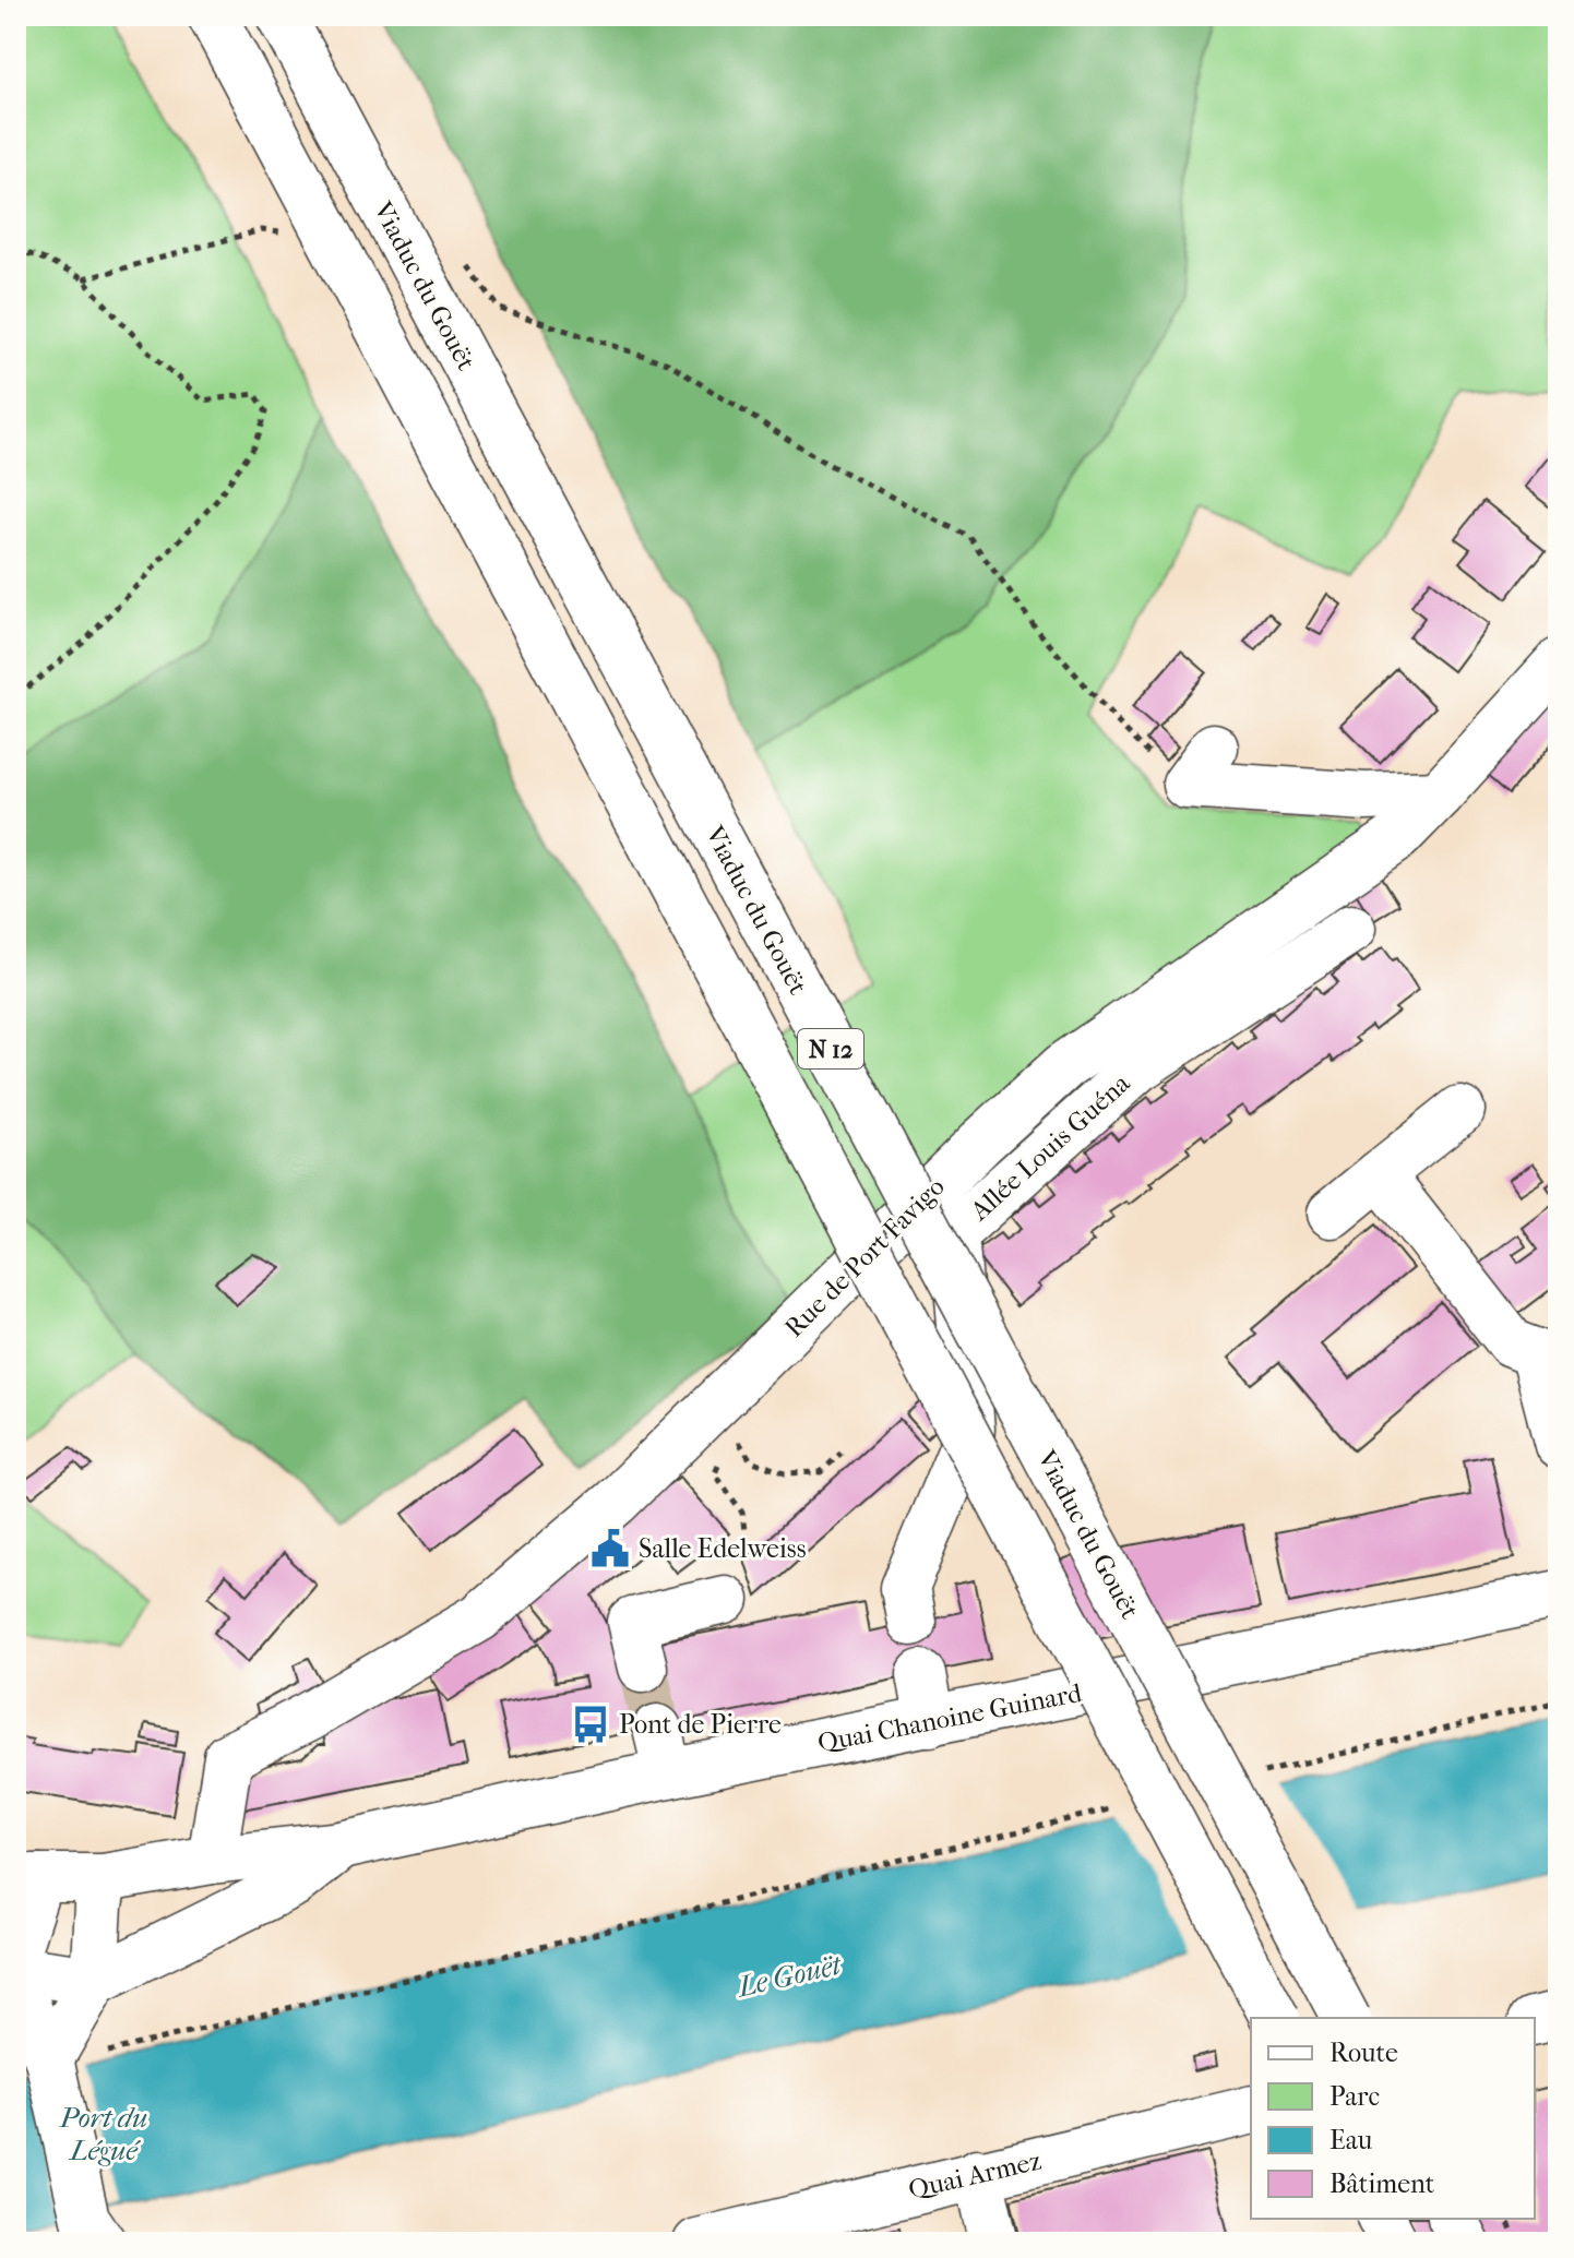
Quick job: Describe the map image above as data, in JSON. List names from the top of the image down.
{
  "streets": {
    "main road": [
      "Viaduc du Gouët",
      "N 12",
      "Allée Louis Guéna",
      "Rue de Port Favigo",
      "Quai Chanoine Guinard",
      "Quai Armez"
    ]
  },
  "crossings": [
    ["Rue de Port Favigo", "Quai Chanoine Guinard"]
  ],
  "water": ["Le Gouët", "Port du Légué"],
  "places": {
    "public building": ["Salle Edelweiss"],
    "bus stop": ["Pont de Pierre"]
  },
  "legend": [
    "Route",
    "Parc",
    "Eau",
    "Bâtiment"
  ]
}
